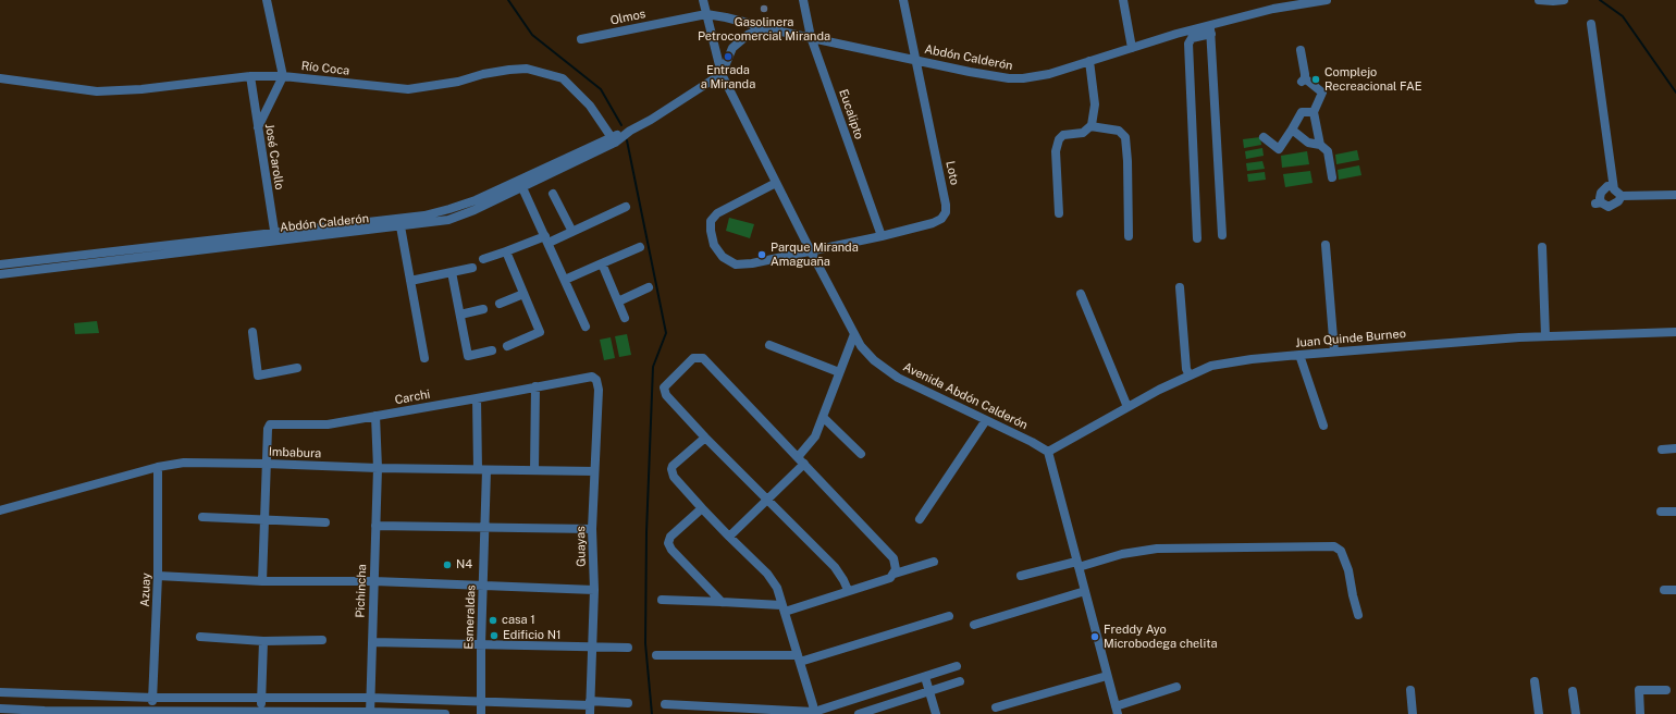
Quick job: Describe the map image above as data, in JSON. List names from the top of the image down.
{
  "streets": {
    "street": [
      "Olmos",
      "Abdón Calderón",
      "Río Coca",
      "Eucalipto",
      "José Carollo",
      "Loto",
      "Juan Quinde Burneo",
      "Avenida Abdón Calderón",
      "Carchi",
      "Imbabura",
      "Guayas",
      "Azuay",
      "Pichincha",
      "Esmeraldas"
    ]
  },
  "crossings": [
    ["Olmos", "Abdón Calderón"],
    ["Olmos", "Avenida Abdón Calderón"],
    ["Abdón Calderón", "Río Coca"],
    ["Abdón Calderón", "Eucalipto"],
    ["Abdón Calderón", "José Carollo"],
    ["Abdón Calderón", "Loto"],
    ["Abdón Calderón", "Avenida Abdón Calderón"],
    ["Río Coca", "José Carollo"],
    ["Eucalipto", "Loto"],
    ["Loto", "Avenida Abdón Calderón"],
    ["Juan Quinde Burneo", "Avenida Abdón Calderón"],
    ["Carchi", "Imbabura"],
    ["Carchi", "Guayas"],
    ["Carchi", "Pichincha"],
    ["Imbabura", "Guayas"],
    ["Imbabura", "Azuay"],
    ["Imbabura", "Pichincha"],
    ["Imbabura", "Esmeraldas"]
  ],
  "places": [
    "Gasolinera Petrocomercial Miranda",
    "Entrada a Miranda",
    "Complejo Recreacional FAE",
    "Parque Miranda Amaguaña",
    "N4",
    "casa 1",
    "Edificio N1",
    "Freddy Ayo Microbodega chelita"
  ]
}
